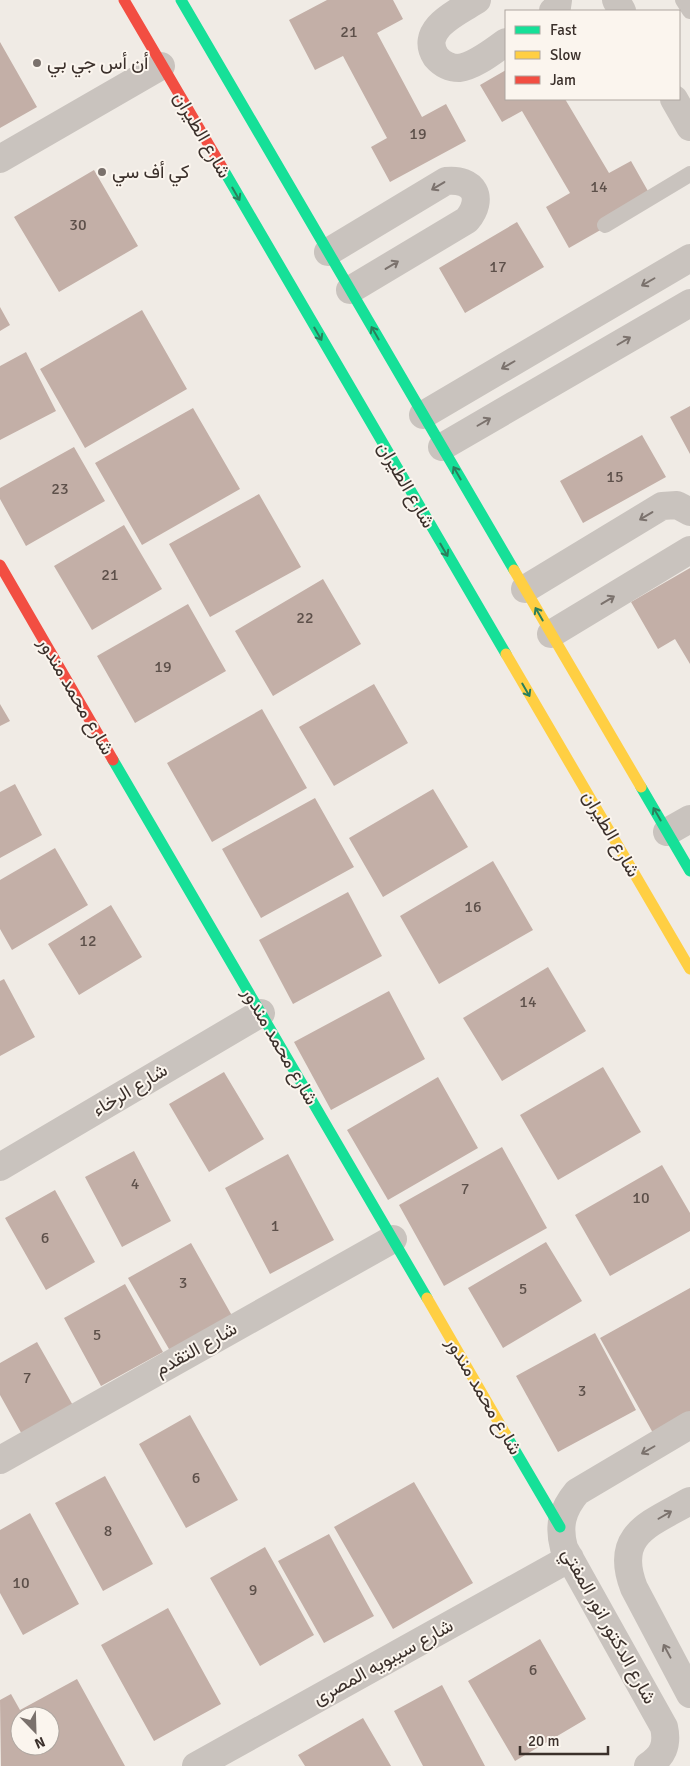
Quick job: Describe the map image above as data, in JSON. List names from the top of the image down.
{
  "streets": {
    "main road": ["شارع الطيران", "شارع محمد مندور"],
    "street": [
      "شارع الرخاء",
      "شارع التقدم",
      "شارع الدكتور انور المفتي",
      "شارع سيبويه المصرى"
    ]
  },
  "crossings": [
    ["شارع محمد مندور", "شارع الرخاء"],
    ["شارع محمد مندور", "شارع التقدم"],
    ["شارع محمد مندور", "شارع الدكتور انور المفتي"],
    ["شارع الدكتور انور المفتي", "شارع سيبويه المصرى"]
  ],
  "places": ["أن أس جي بي", "كي أف سي"],
  "house_numbers": [
    "21",
    "19",
    "14",
    "30",
    "17",
    "15",
    "23",
    "21",
    "22",
    "19",
    "16",
    "12",
    "14",
    "4",
    "7",
    "10",
    "1",
    "6",
    "3",
    "5",
    "5",
    "7",
    "3",
    "6",
    "8",
    "10",
    "9",
    "6"
  ],
  "legend": ["Fast", "Slow", "Jam"],
  "scale_bar": "20 m",
  "north": "bottom right"
}
